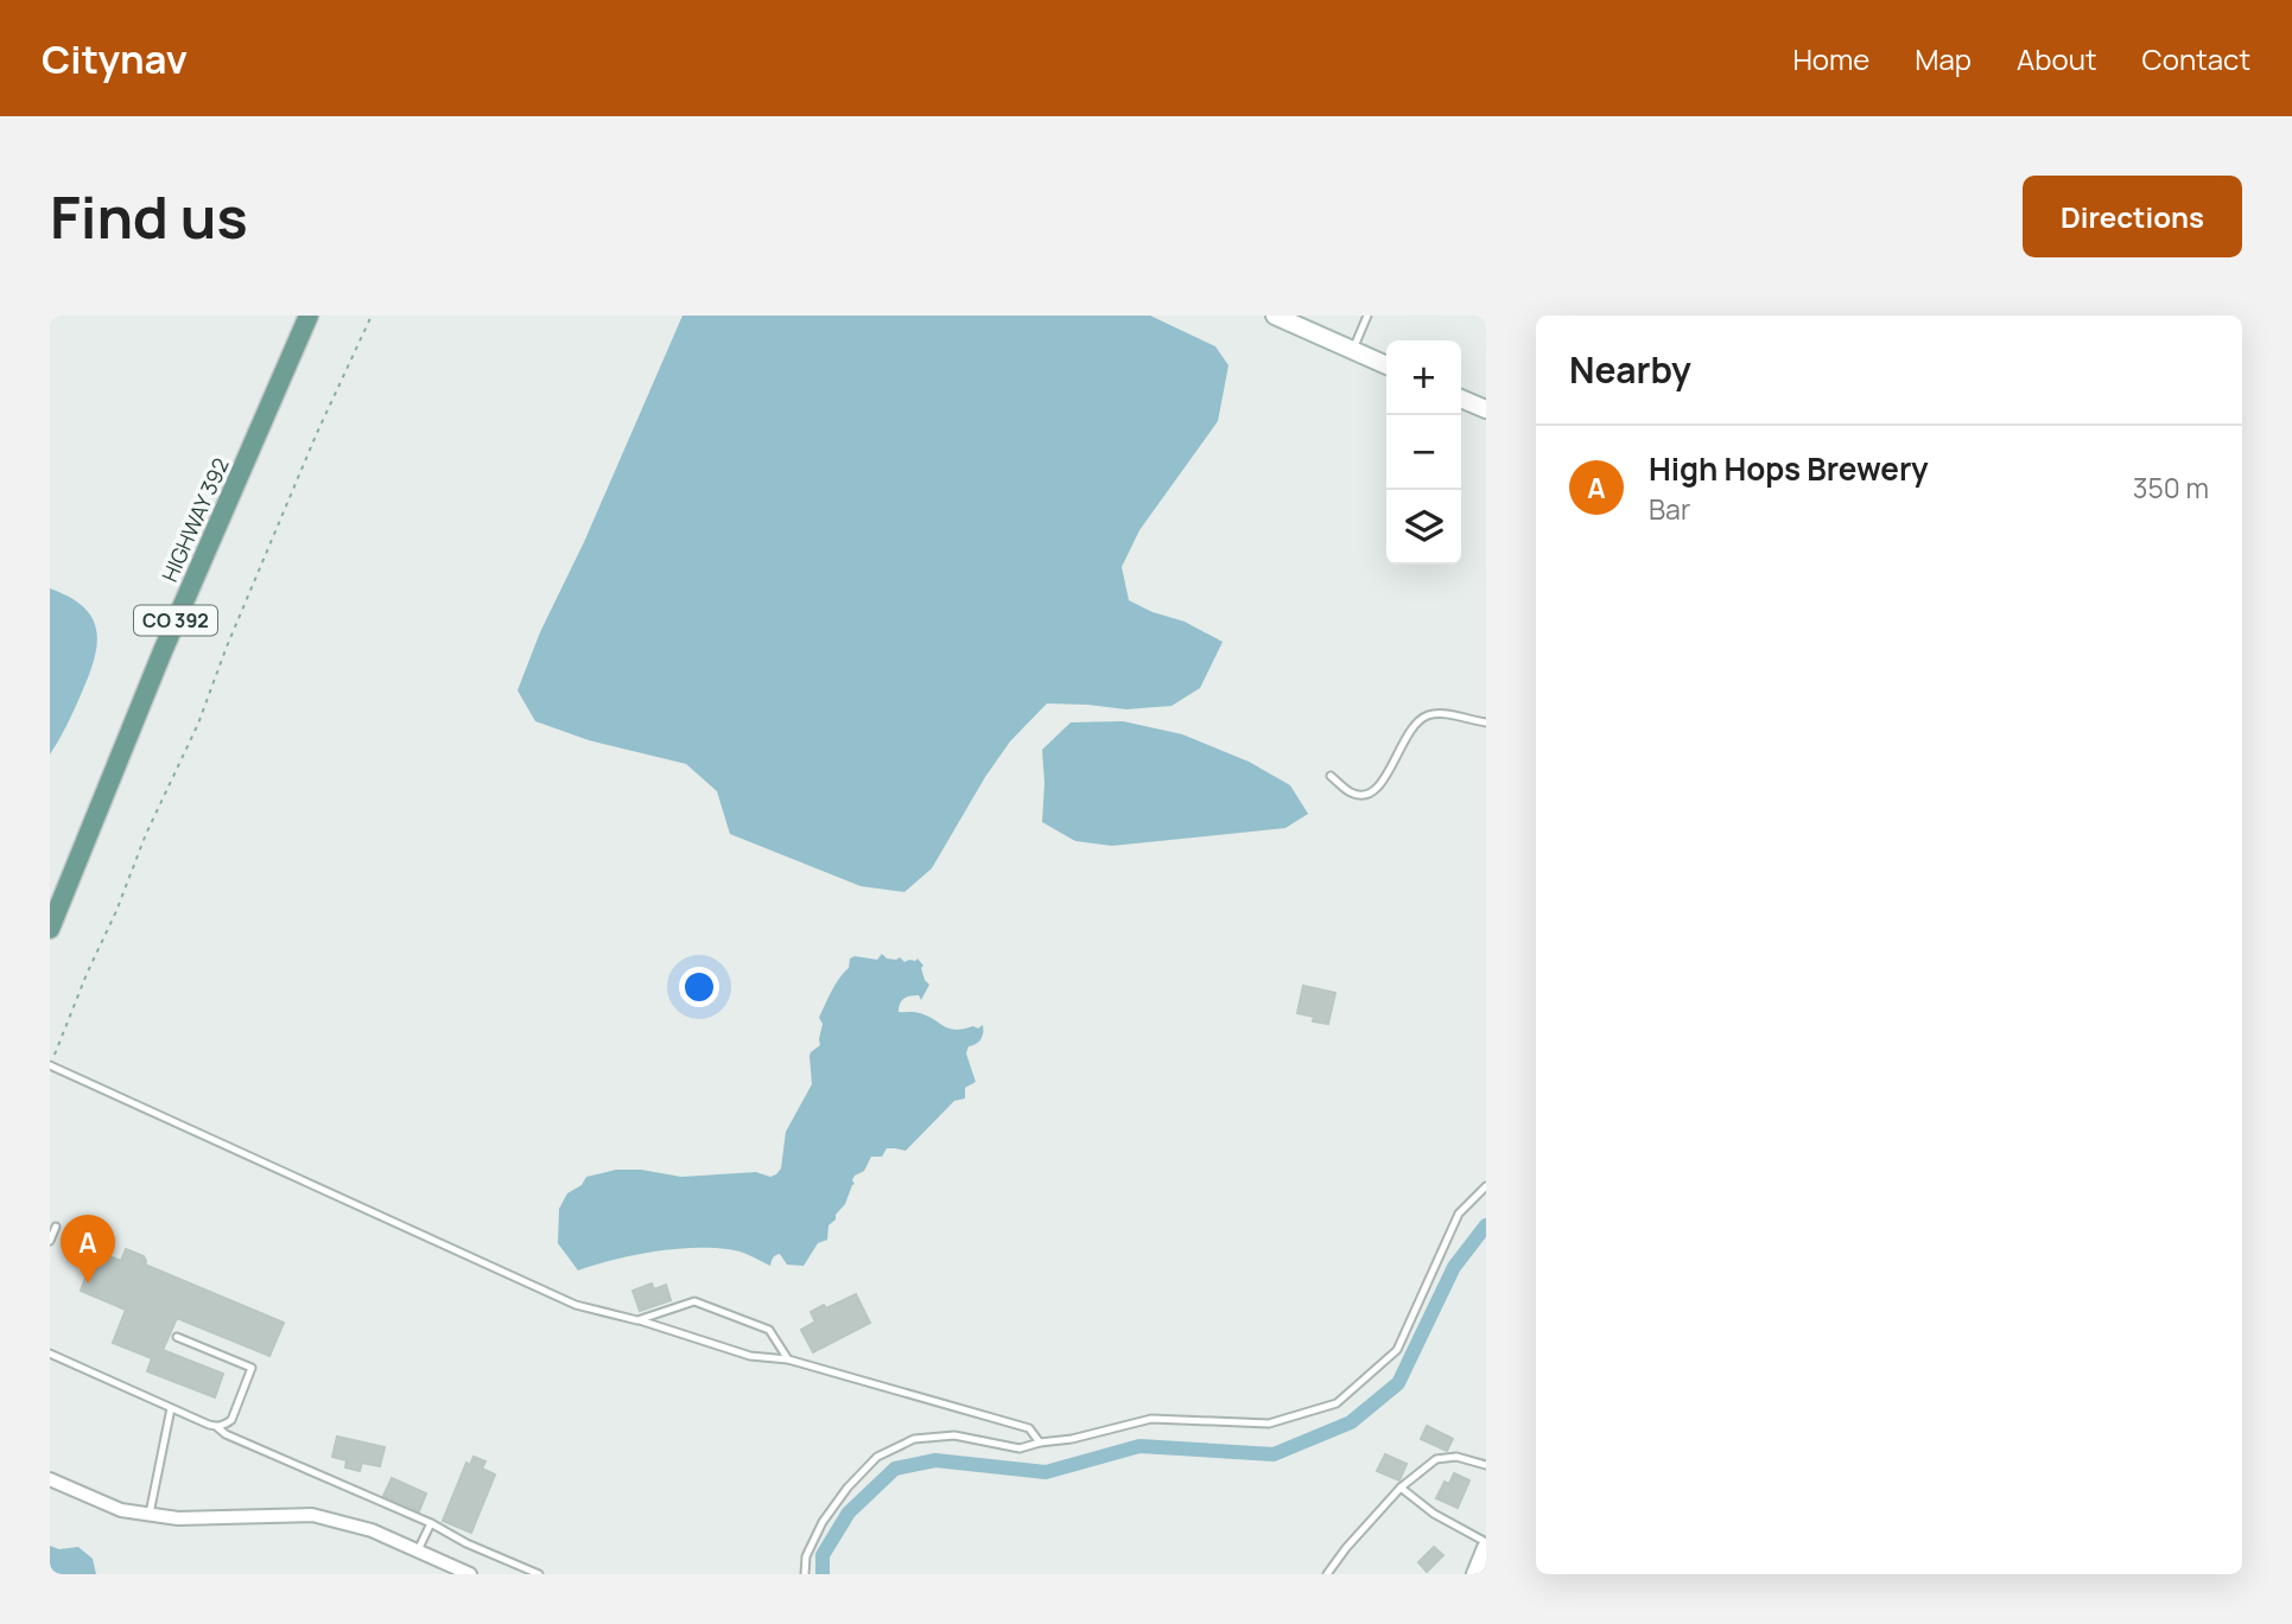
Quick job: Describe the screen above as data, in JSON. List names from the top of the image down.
{
  "streets": {
    "main road": ["HIGHWAY 392", "CO 392"]
  },
  "page": {
    "header": "Citynav",
    "nav": [
      "Home",
      "Map",
      "About",
      "Contact"
    ],
    "buttons": "Directions",
    "title": "Find us",
    "heading": "Nearby",
    "map_buttons": ["+", "−"],
    "list": [
      {
        "mark": "A",
        "name": "High Hops Brewery",
        "note": "Bar",
        "value": "350 m"
      }
    ],
    "pins": "A"
  }
}
